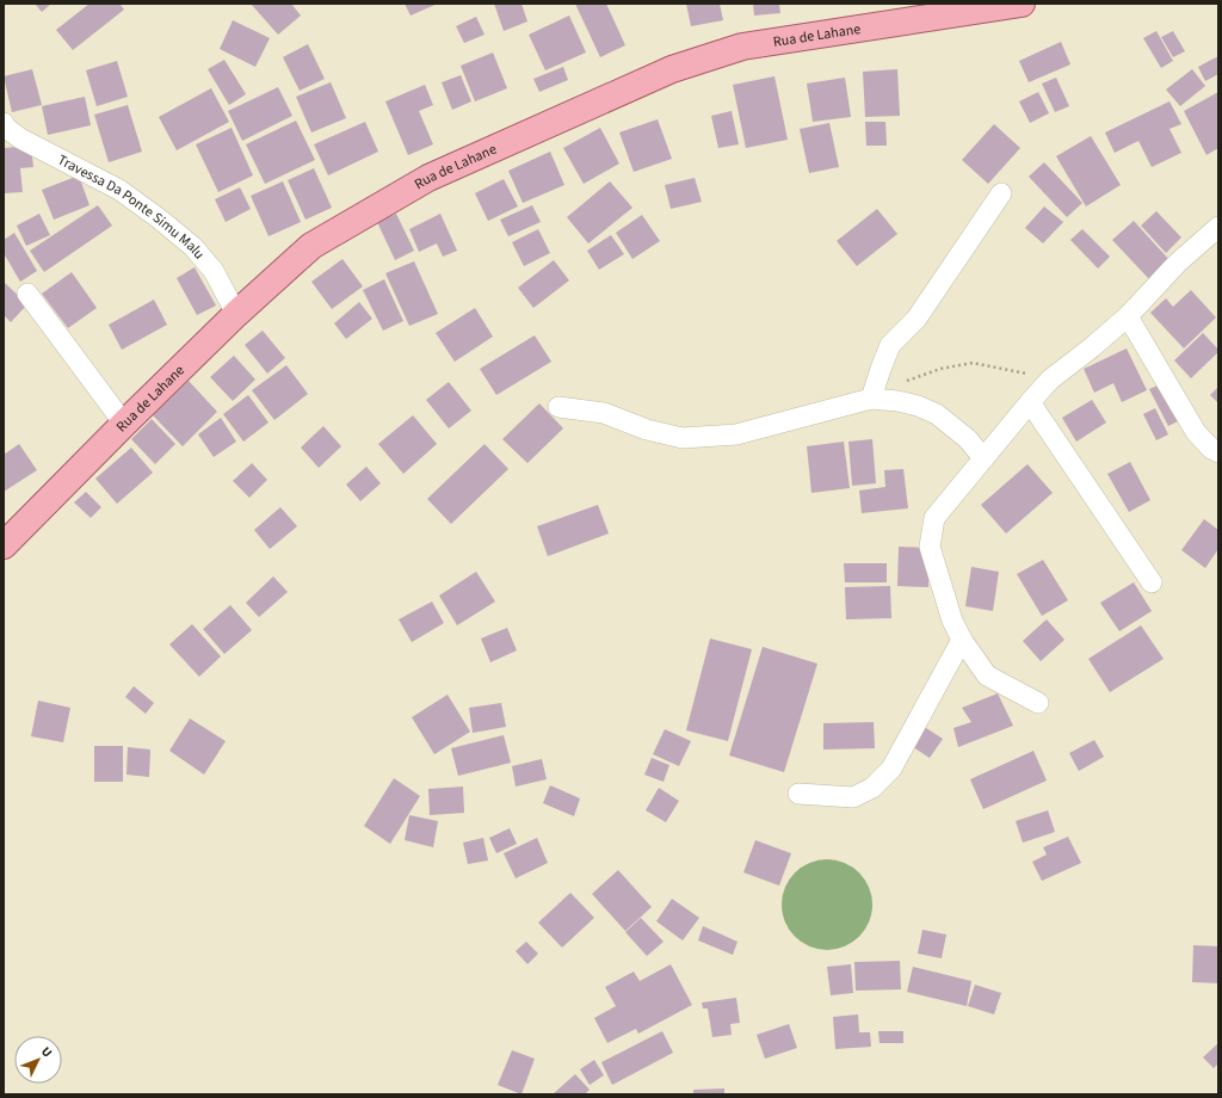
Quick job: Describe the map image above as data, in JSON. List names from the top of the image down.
{
  "streets": {
    "main road": ["Rua de Lahane"],
    "street": ["Travessa Da Ponte Simu Malu"]
  },
  "crossings": [
    ["Rua de Lahane", "Travessa Da Ponte Simu Malu"]
  ],
  "north": "top right"
}
